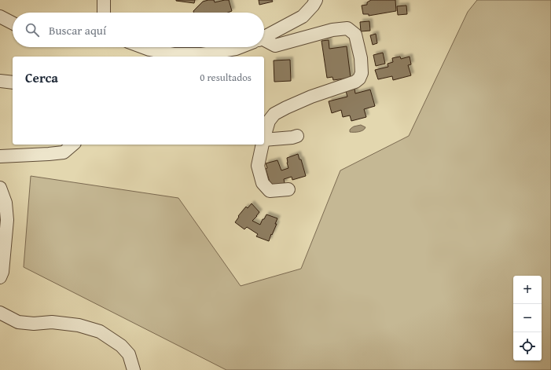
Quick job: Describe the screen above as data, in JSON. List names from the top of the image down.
{
  "page": {
    "search": "Buscar aquí",
    "heading": ["Cerca", "0 resultados"],
    "map_buttons": ["+", "−"]
  }
}
